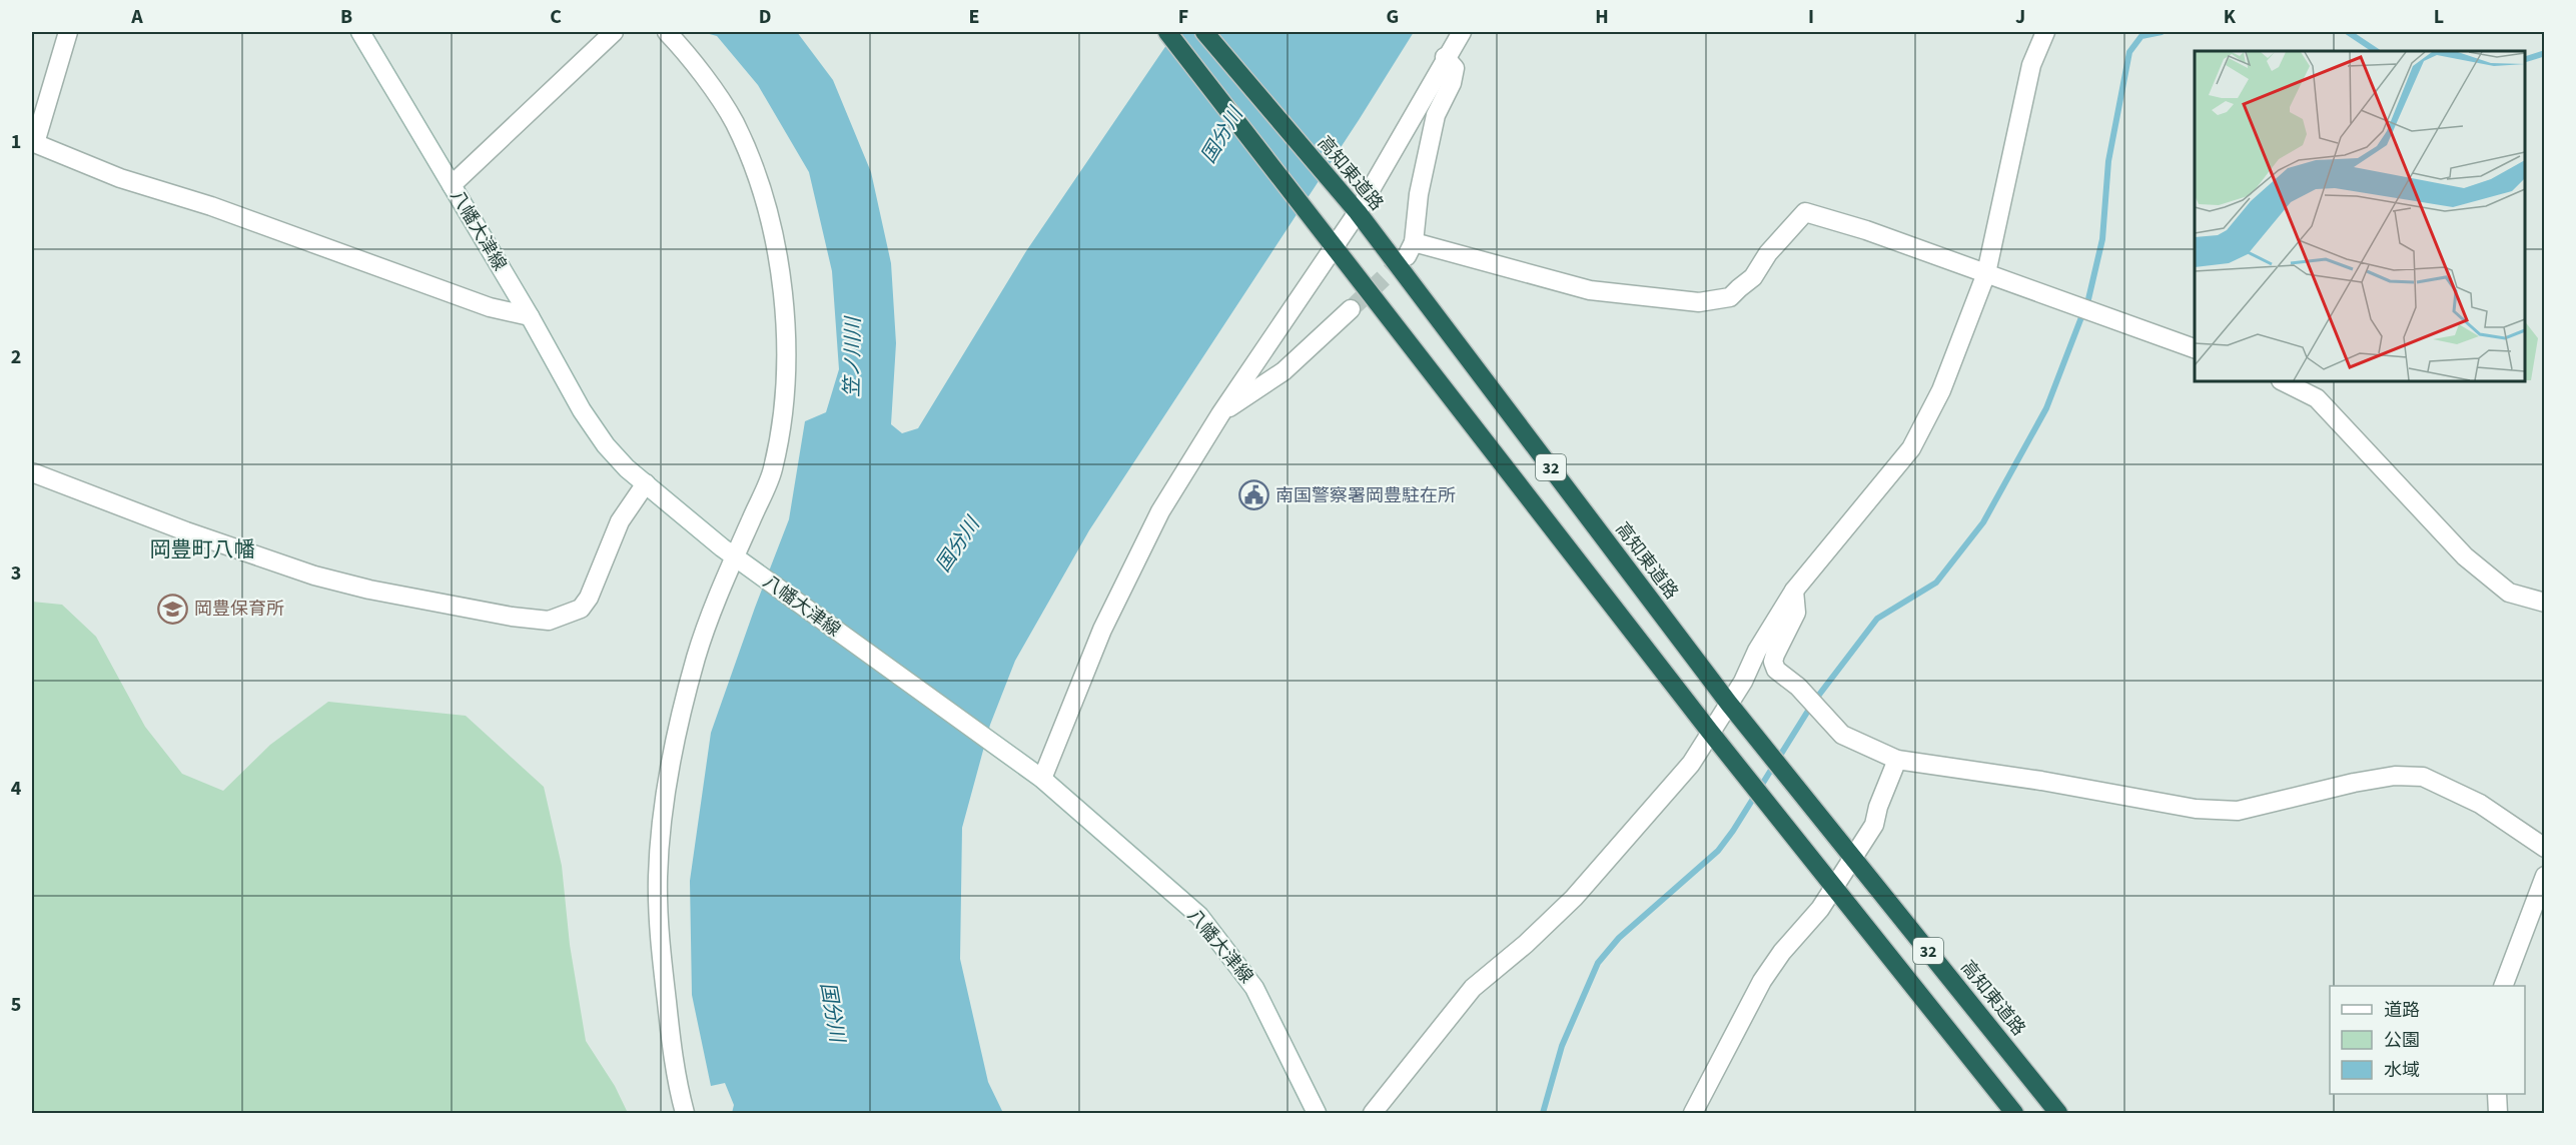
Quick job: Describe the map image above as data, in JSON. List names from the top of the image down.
{
  "streets": {
    "highway": ["高知東道路", "32"],
    "street": ["八幡大津線"]
  },
  "districts": ["岡豊町八幡"],
  "water": ["国分川", "笠ノ川川"],
  "places": {
    "public building": ["南国警察署岡豊駐在所"],
    "school or university": ["岡豊保育所"]
  },
  "legend": ["道路", "公園", "水域"],
  "grid": {
    "columns": [
      "A",
      "B",
      "C",
      "D",
      "E",
      "F",
      "G",
      "H",
      "I",
      "J",
      "K",
      "L"
    ],
    "rows": [
      "1",
      "2",
      "3",
      "4",
      "5"
    ]
  }
}
